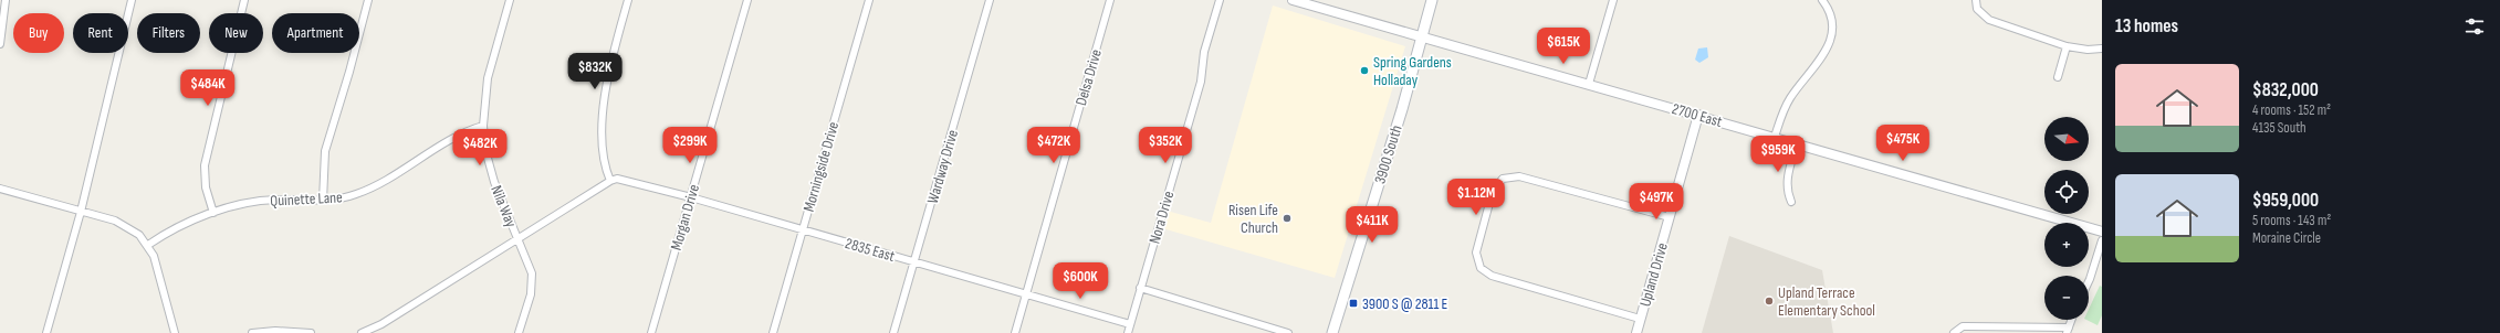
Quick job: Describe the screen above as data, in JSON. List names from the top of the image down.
{
  "streets": {
    "main road": ["3900 South"],
    "street": [
      "Delsa Drive",
      "2700 East",
      "Morningside Drive",
      "Wardway Drive",
      "Quinette Lane",
      "Nila Way",
      "Morgan Drive",
      "Nora Drive",
      "2835 East",
      "Upland Drive"
    ]
  },
  "crossings": [
    ["Delsa Drive", "2835 East"],
    ["2700 East", "3900 South"],
    ["2700 East", "Upland Drive"],
    ["Morningside Drive", "2835 East"],
    ["Wardway Drive", "2835 East"],
    ["Quinette Lane", "Nila Way"],
    ["Morgan Drive", "2835 East"],
    ["Nora Drive", "2835 East"]
  ],
  "places": {
    "other": ["Spring Gardens Holladay", "Risen Life Church", "Upland Terrace Elementary School"],
    "transit": ["3900 S @ 2811 E"]
  },
  "north": "right",
  "page": {
    "heading": "13 homes",
    "chip": [
      "Buy",
      "Rent",
      "Filters",
      "New",
      "Apartment"
    ],
    "price": [
      "$615K",
      "$832K",
      "$484K",
      "$475K",
      "$299K",
      "$472K",
      "$352K",
      "$482K",
      "$959K",
      "$1.12M",
      "$497K",
      "$411K",
      "$600K"
    ],
    "list": [
      {
        "name": "$832,000",
        "note": "4 rooms · 152 m² · 4135 South"
      },
      {
        "name": "$959,000",
        "note": "5 rooms · 143 m² · Moraine Circle"
      }
    ],
    "map_buttons": ["+", "−"]
  }
}
